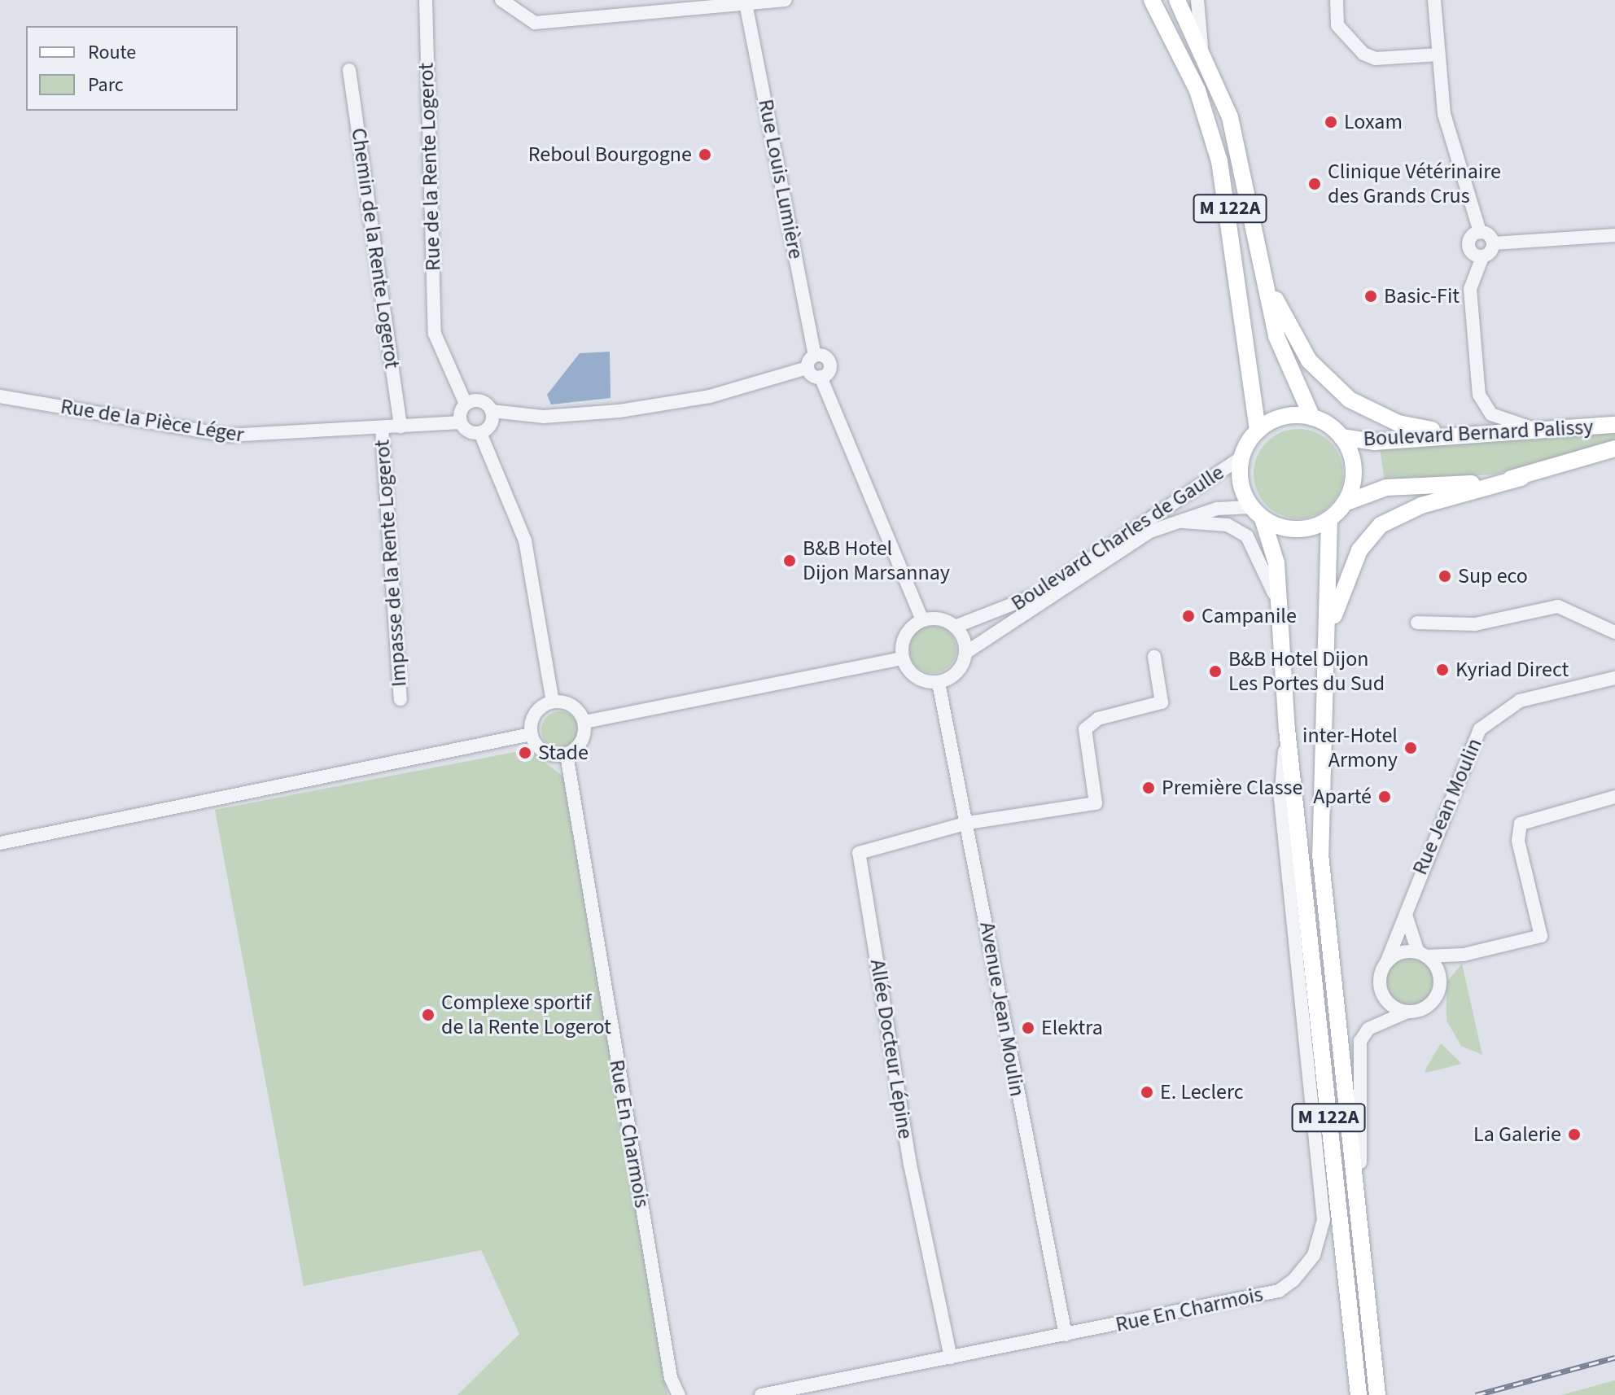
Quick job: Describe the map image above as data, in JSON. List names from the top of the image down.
{
  "streets": {
    "main road": ["M 122A", "Boulevard Bernard Palissy"],
    "street": [
      "Rue de la Rente Logerot",
      "Rue Louis Lumière",
      "Chemin de la Rente Logerot",
      "Rue de la Pièce Léger",
      "Boulevard Charles de Gaulle",
      "Impasse de la Rente Logerot",
      "Rue Jean Moulin",
      "Avenue Jean Moulin",
      "Allée Docteur Lépine",
      "Rue En Charmois"
    ]
  },
  "crossings": [
    ["Rue de la Rente Logerot", "Rue de la Pièce Léger"],
    ["M 122A", "Boulevard Bernard Palissy"],
    ["M 122A", "Boulevard Charles de Gaulle"],
    ["M 122A", "Rue En Charmois"],
    ["Chemin de la Rente Logerot", "Rue de la Pièce Léger"],
    ["Rue de la Pièce Léger", "Impasse de la Rente Logerot"],
    ["Boulevard Bernard Palissy", "Boulevard Charles de Gaulle"],
    ["Boulevard Charles de Gaulle", "Avenue Jean Moulin"],
    ["Avenue Jean Moulin", "Allée Docteur Lépine"],
    ["Avenue Jean Moulin", "Rue En Charmois"],
    ["Allée Docteur Lépine", "Rue En Charmois"]
  ],
  "places": [
    "Loxam",
    "Reboul Bourgogne",
    "Clinique Vétérinaire des Grands Crus",
    "Basic-Fit",
    "B&B Hotel Dijon Marsannay",
    "Sup eco",
    "Campanile",
    "Kyriad Direct",
    "B&B Hotel Dijon Les Portes du Sud",
    "inter-Hotel Armony",
    "Stade",
    "Première Classe",
    "Aparté",
    "Complexe sportif de la Rente Logerot",
    "Elektra",
    "E. Leclerc",
    "La Galerie"
  ],
  "legend": ["Route", "Parc"]
}
